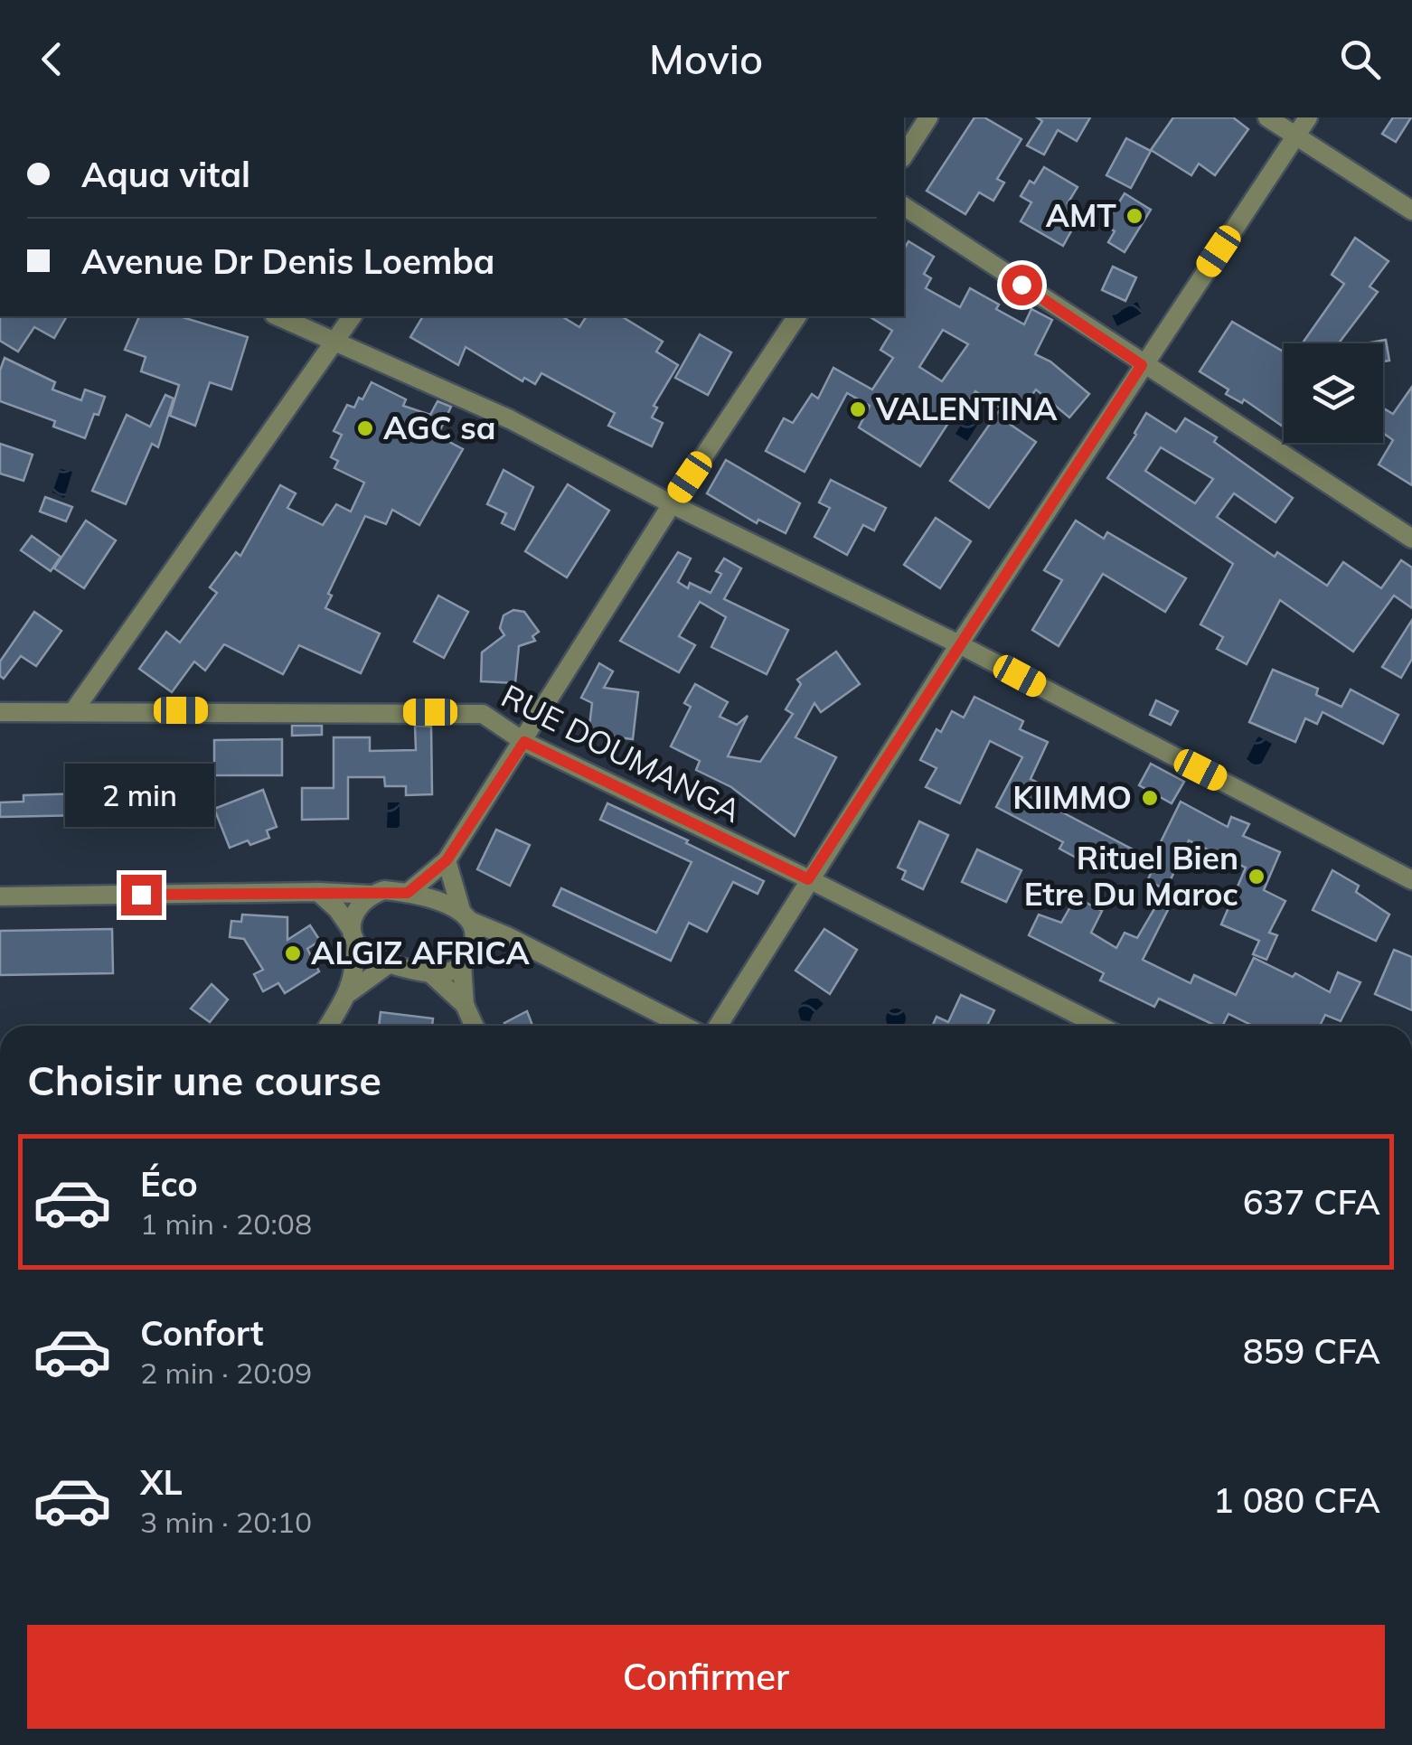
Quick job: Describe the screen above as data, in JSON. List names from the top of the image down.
{
  "streets": {
    "street": ["RUE DOUMANGA"]
  },
  "places": [
    "AMT",
    "VALENTINA",
    "AGC sa",
    "KIIMMO",
    "Rituel Bien Etre Du Maroc",
    "ALGIZ AFRICA"
  ],
  "page": {
    "header": "Movio",
    "banner": ["Aqua vital", "Avenue Dr Denis Loemba"],
    "bubble": "2 min",
    "heading": "Choisir une course",
    "list": [
      {
        "name": "Éco",
        "note": "1 min · 20:08",
        "value": "637 CFA"
      },
      {
        "name": "Confort",
        "note": "2 min · 20:09",
        "value": "859 CFA"
      },
      {
        "name": "XL",
        "note": "3 min · 20:10",
        "value": "1 080 CFA"
      }
    ],
    "buttons": "Confirmer"
  }
}
